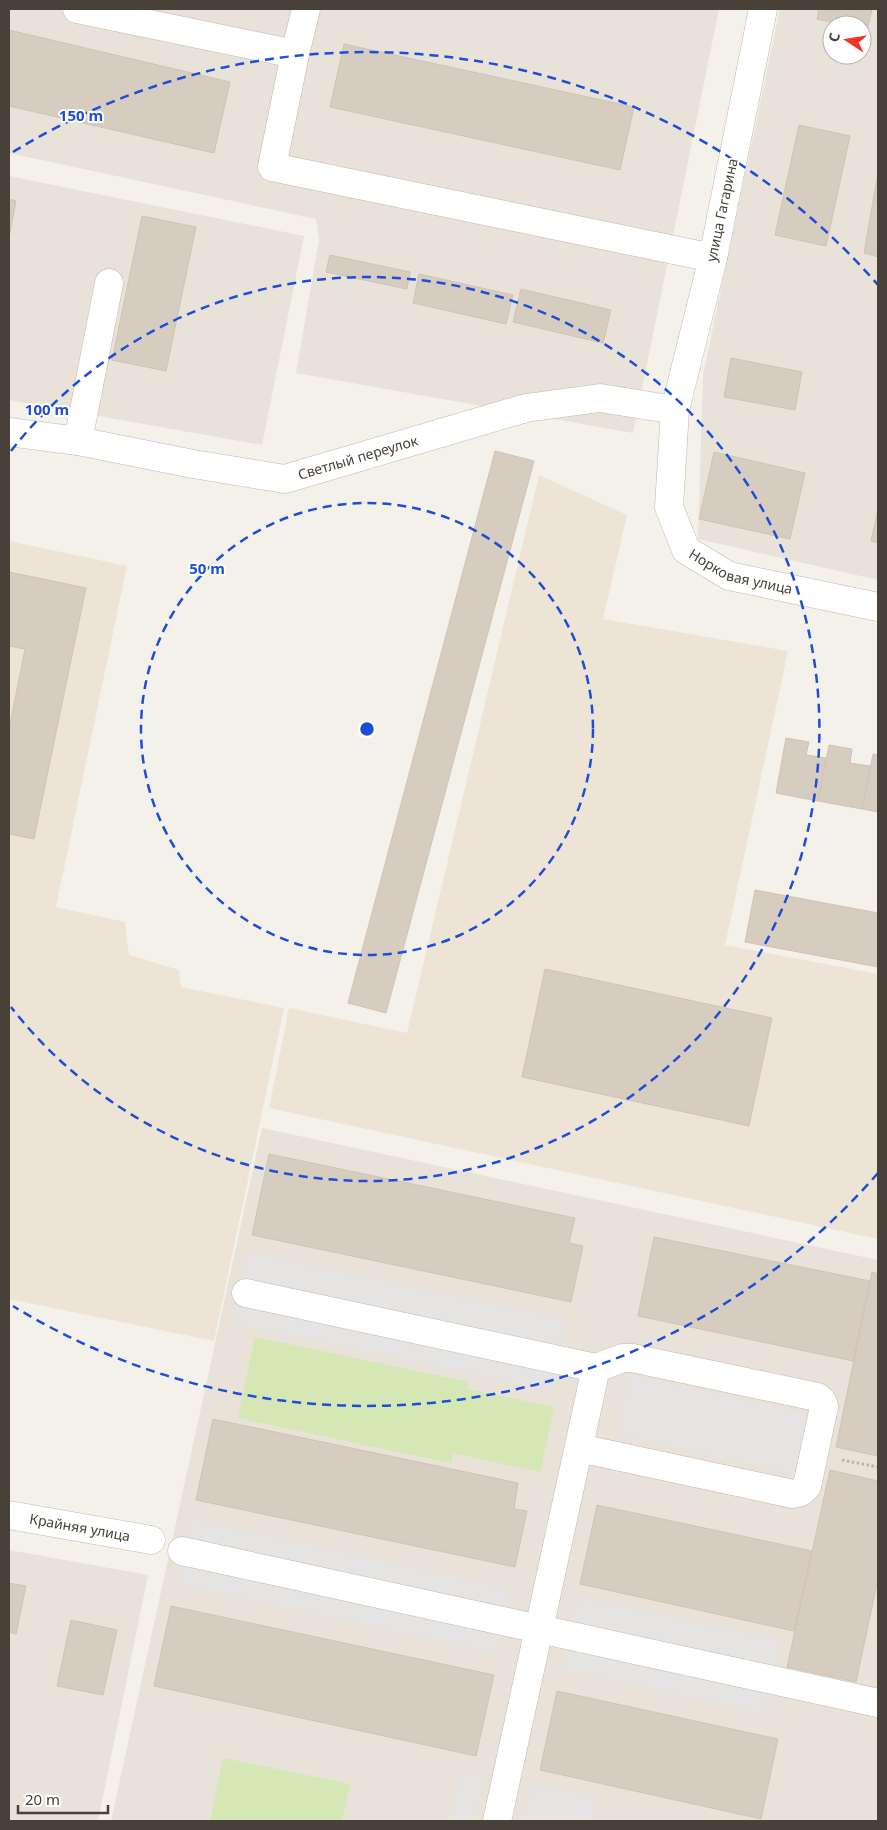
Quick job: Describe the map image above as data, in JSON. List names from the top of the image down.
{
  "streets": {
    "street": [
      "улица Гагарина",
      "Светлый переулок",
      "Норковая улица",
      "Крайняя улица"
    ]
  },
  "crossings": [
    ["улица Гагарина", "Светлый переулок"],
    ["улица Гагарина", "Норковая улица"],
    ["Светлый переулок", "Норковая улица"]
  ],
  "scale_bar": "20 m",
  "north": "left",
  "rings": ["150 m", "100 m", "50 m"]
}
